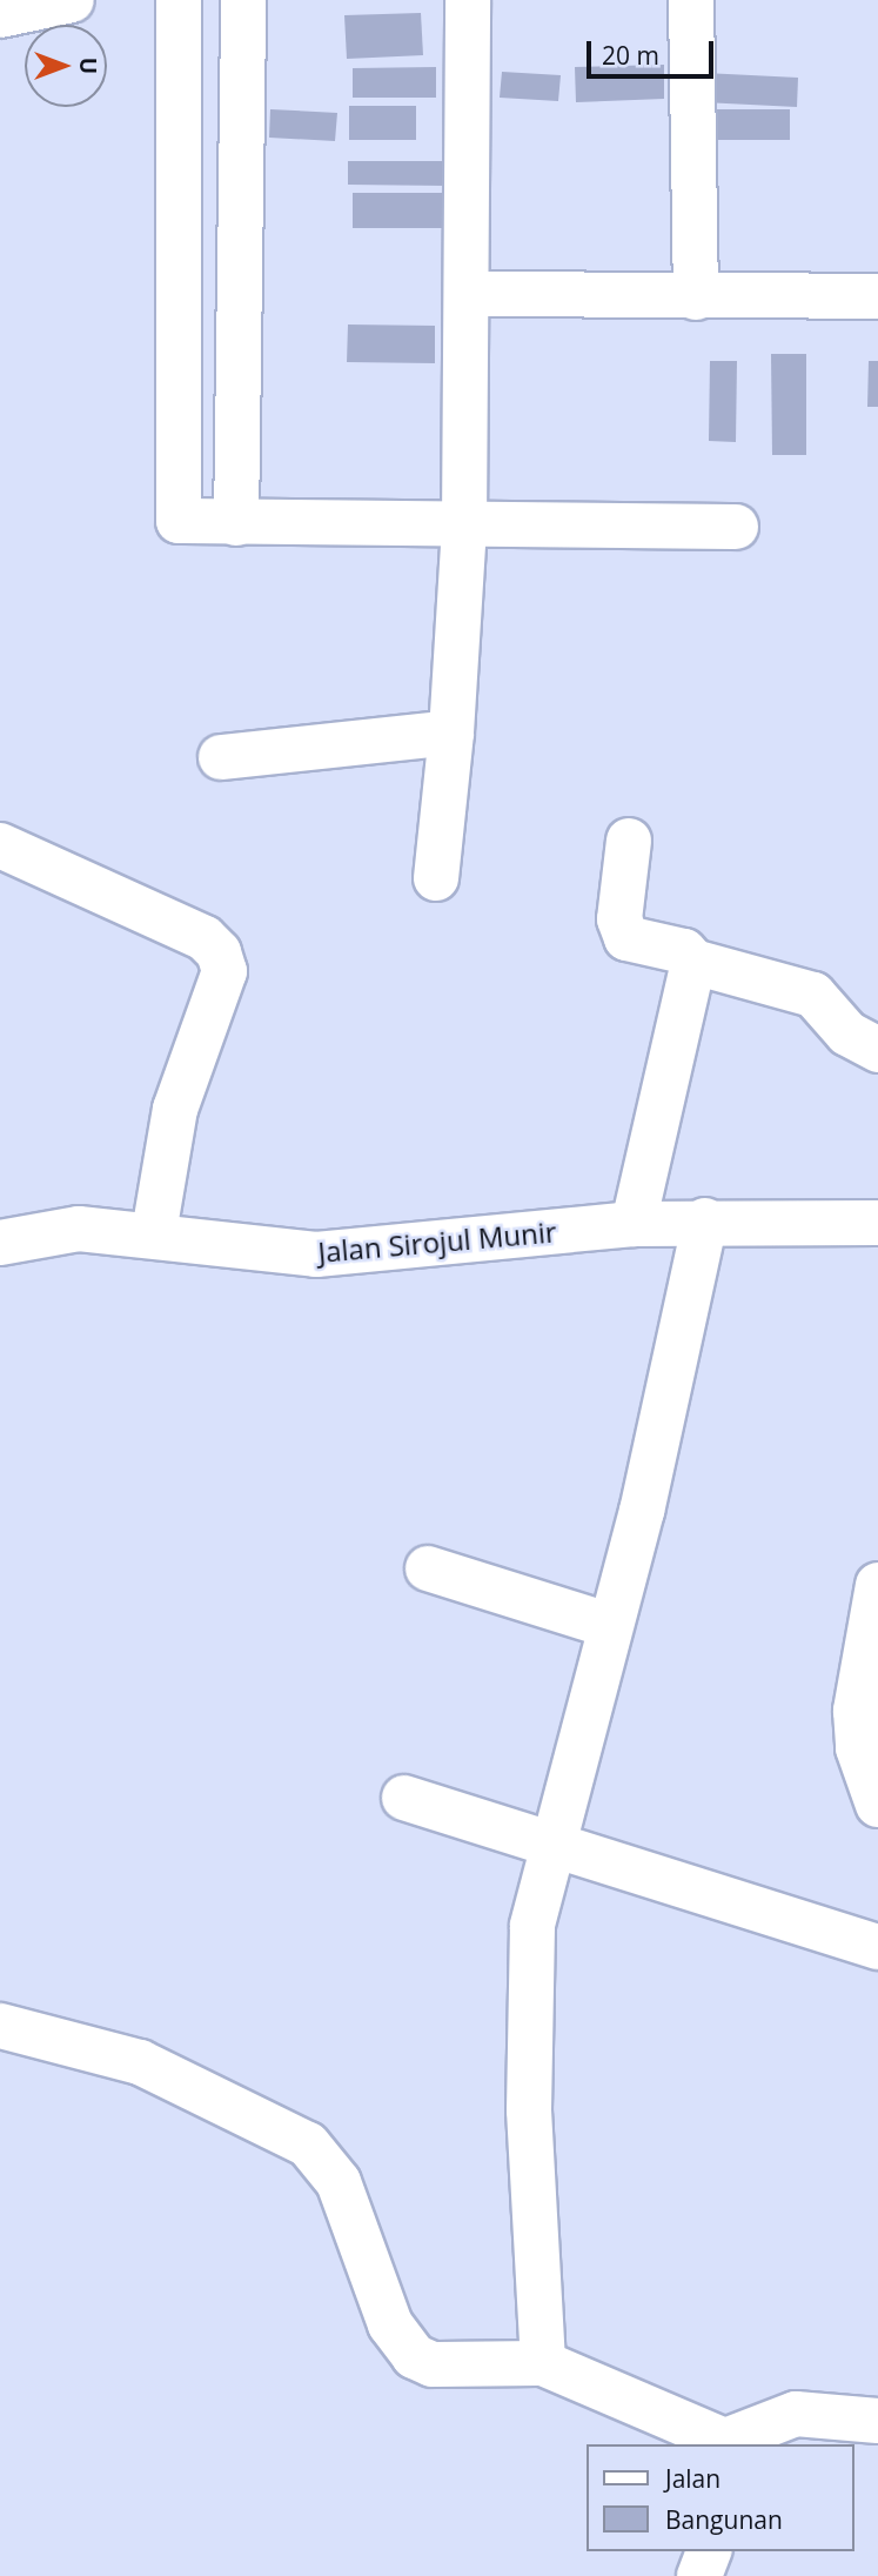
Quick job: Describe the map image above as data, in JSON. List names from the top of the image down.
{
  "streets": {
    "street": ["Jalan Sirojul Munir"]
  },
  "legend": ["Jalan", "Bangunan"],
  "scale_bar": "20 m",
  "north": "right"
}
